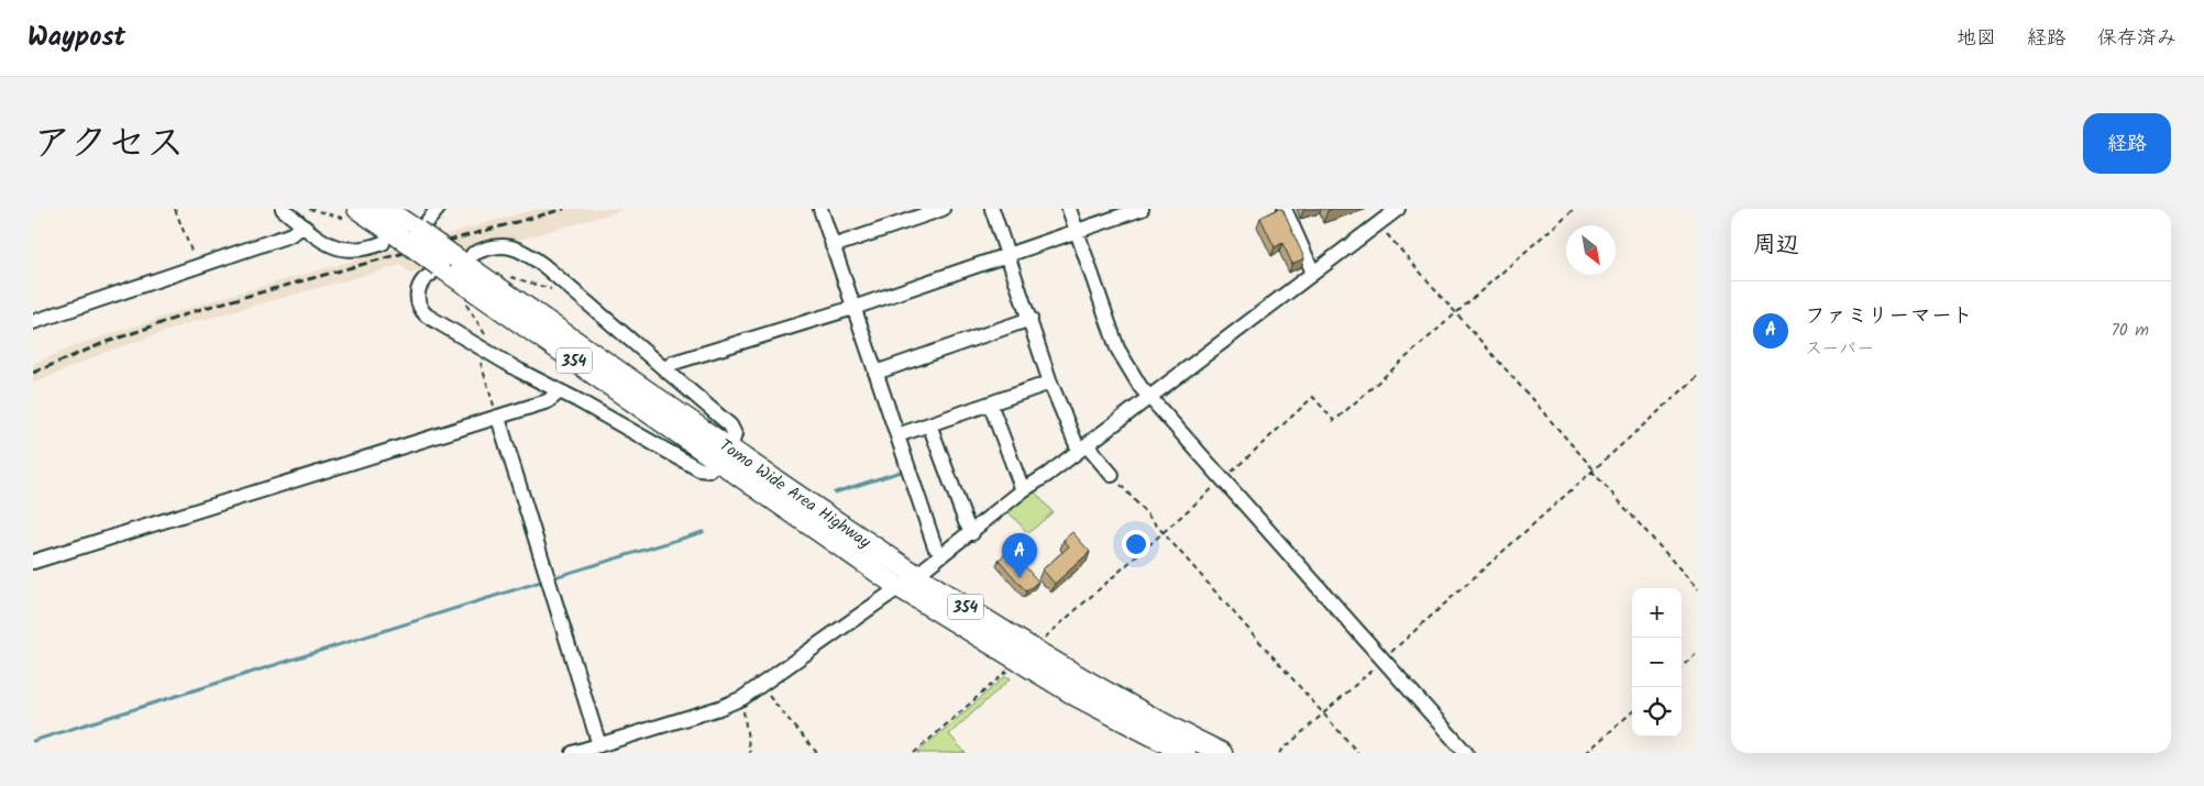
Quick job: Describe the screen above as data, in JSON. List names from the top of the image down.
{
  "streets": {
    "highway": ["354", "Tomo Wide Area Highway"]
  },
  "north": "bottom right",
  "page": {
    "header": "Waypost",
    "nav": ["地図", "経路", "保存済み"],
    "title": "アクセス",
    "buttons": "経路",
    "heading": "周辺",
    "list": [
      {
        "mark": "A",
        "name": "ファミリーマート",
        "note": "スーパー",
        "value": "70 m"
      }
    ],
    "pins": "A",
    "map_buttons": ["+", "−"]
  }
}
